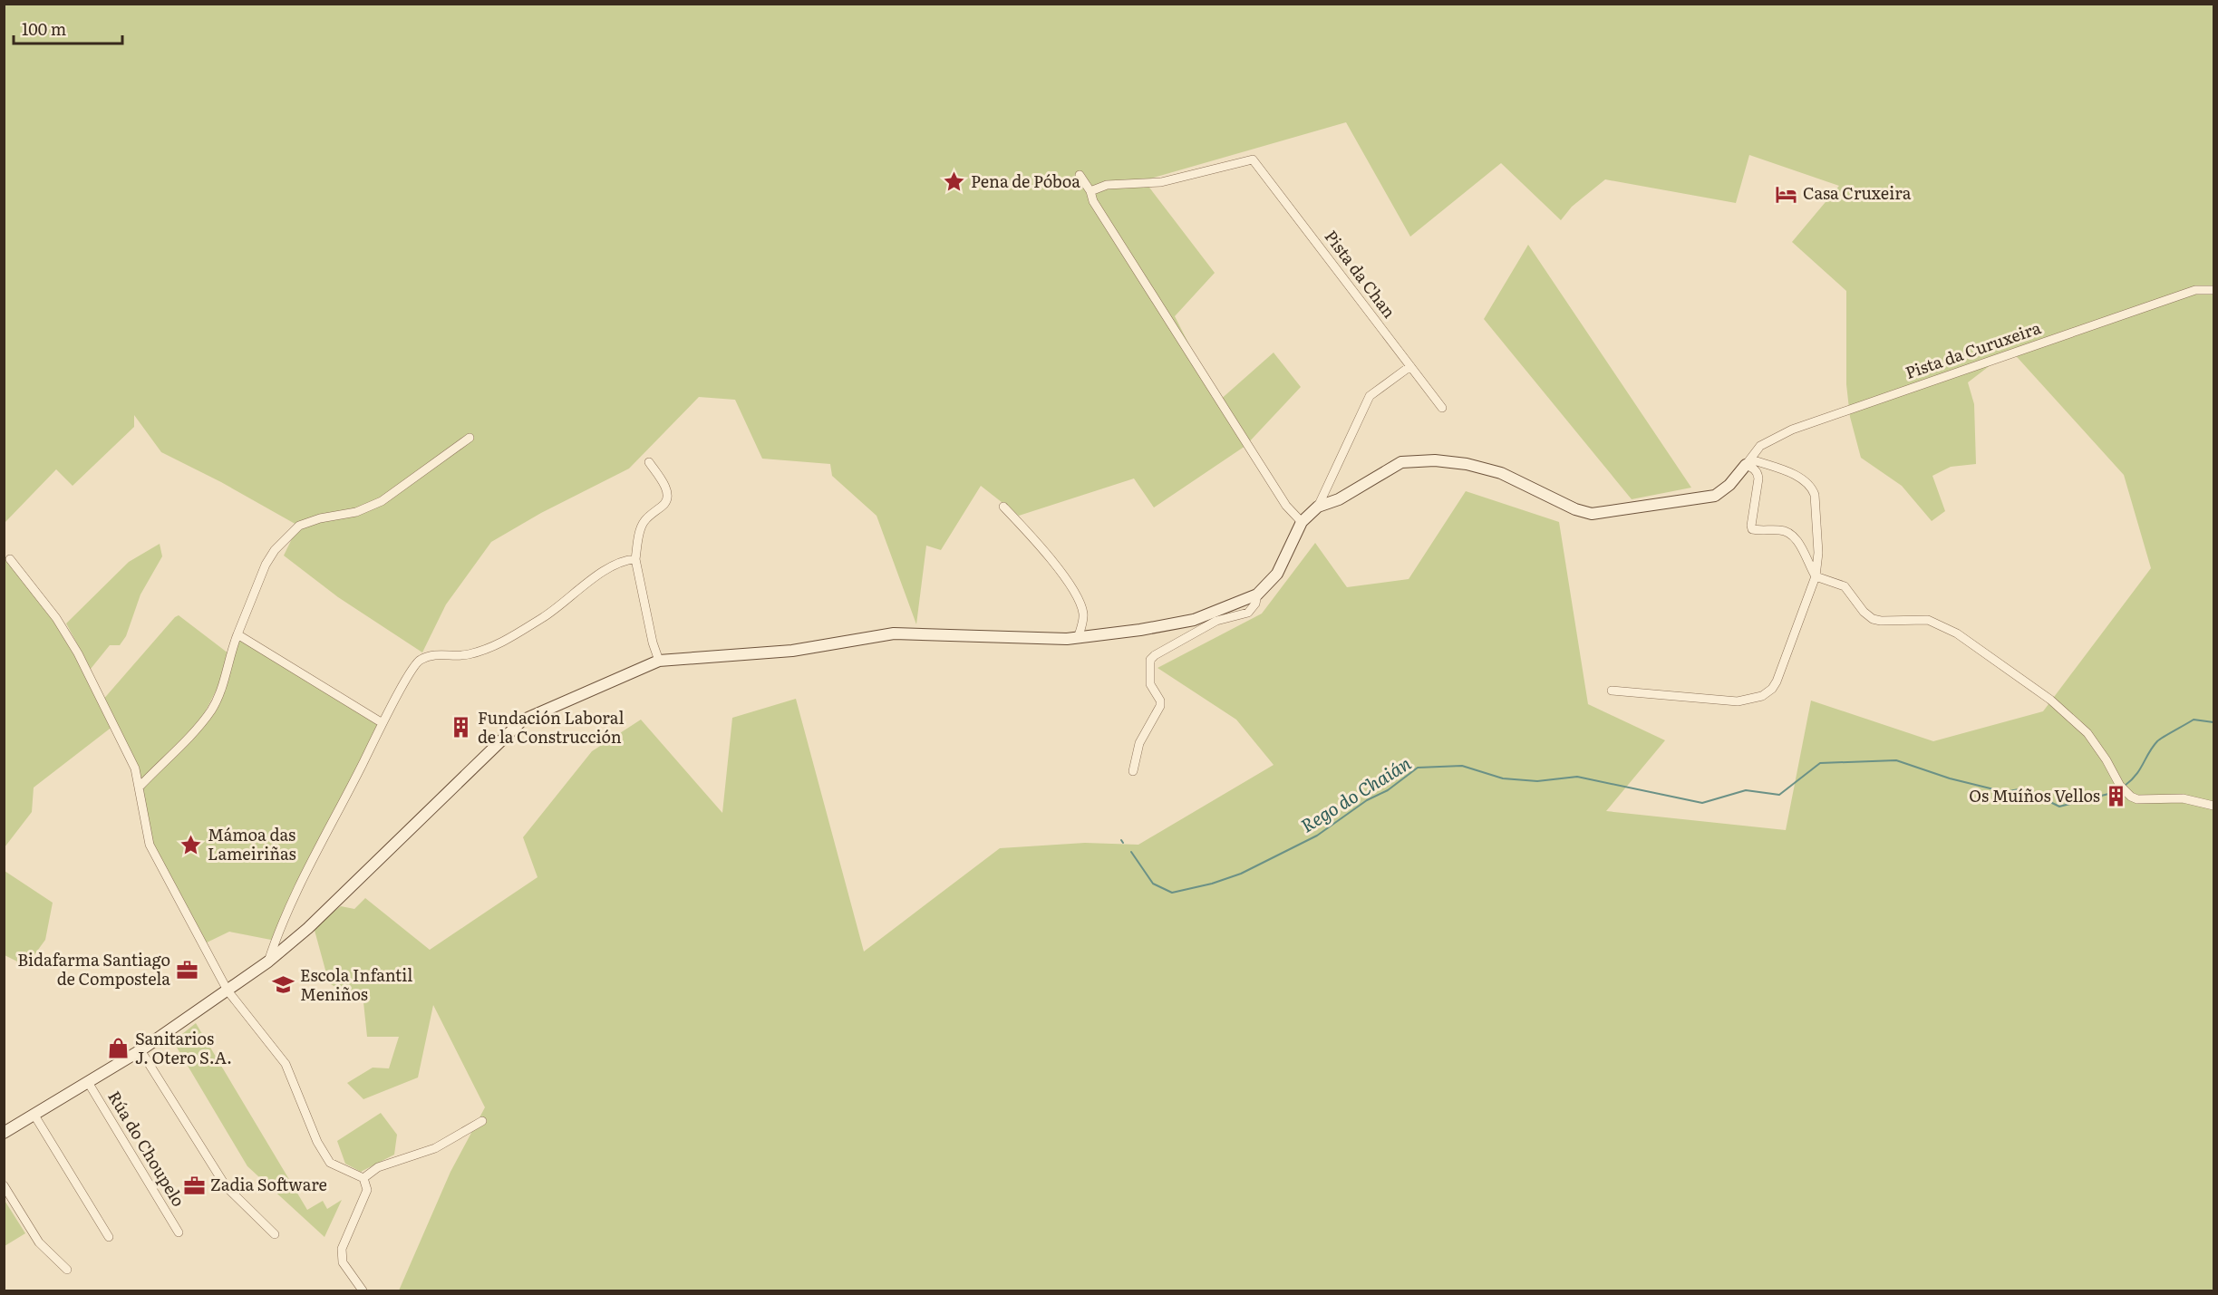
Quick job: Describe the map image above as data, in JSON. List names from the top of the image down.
{
  "streets": {
    "street": ["Pista da Chan", "Pista da Curuxeira", "Rúa do Choupelo"]
  },
  "water": ["Rego do Chaián"],
  "places": {
    "place": ["Pena de Póboa", "Mámoa das Lameiriñas"],
    "hotel": ["Casa Cruxeira"],
    "building": ["Fundación Laboral de la Construcción", "Os Muíños Vellos"],
    "office": ["Bidafarma Santiago de Compostela", "Zadia Software"],
    "school or university": ["Escola Infantil Meniños"],
    "shop": ["Sanitarios J. Otero S.A."]
  },
  "scale_bar": "100 m"
}
